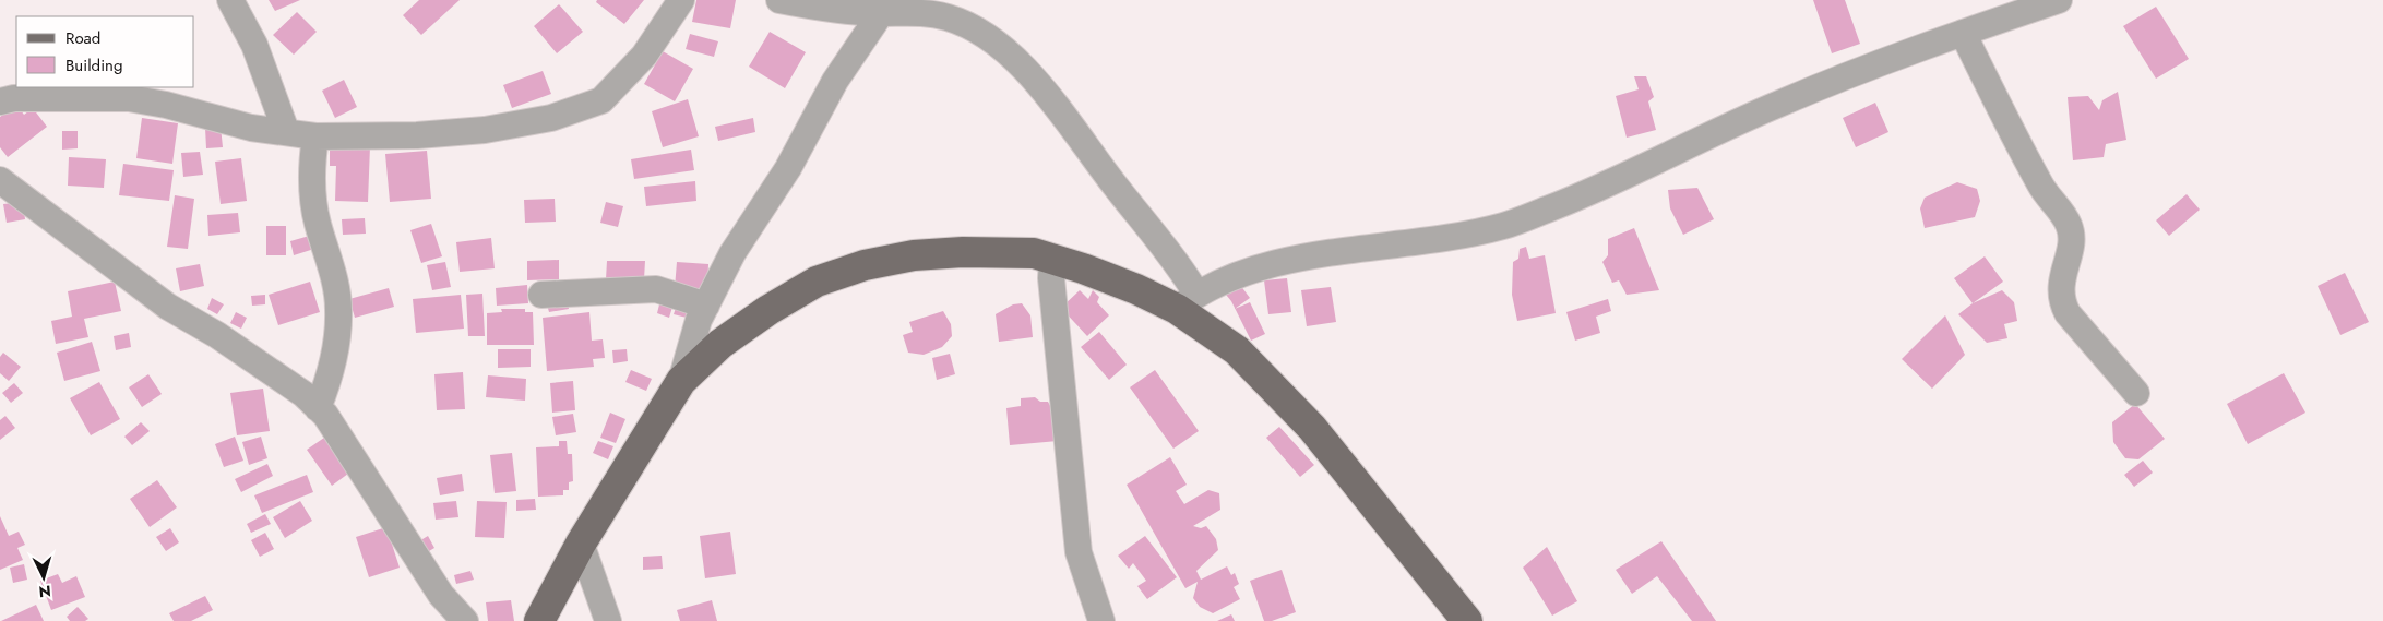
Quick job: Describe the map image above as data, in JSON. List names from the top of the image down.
{
  "legend": ["Road", "Building"],
  "north": "bottom"
}
